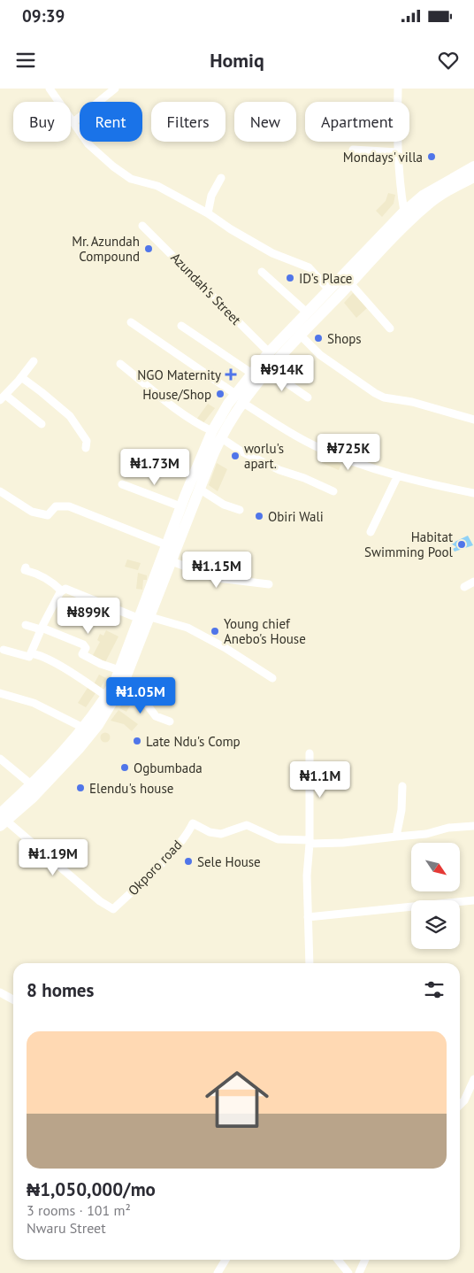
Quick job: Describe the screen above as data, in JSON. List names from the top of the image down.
{
  "streets": {
    "street": ["Azundah's Street", "Okporo road"]
  },
  "places": {
    "other": [
      "Mondays' villa",
      "Mr. Azundah Compound",
      "ID's Place",
      "Shops",
      "House/Shop",
      "worlu's apart.",
      "Obiri Wali",
      "Habitat Swimming Pool",
      "Young chief Anebo's House",
      "Late Ndu's Comp",
      "Ogbumbada",
      "Elendu's house",
      "Sele House"
    ],
    "health": ["NGO Maternity"]
  },
  "north": "bottom right",
  "page": {
    "status": "09:39",
    "header": "Homiq",
    "chip": [
      "Buy",
      "Rent",
      "Filters",
      "New",
      "Apartment"
    ],
    "price": [
      "₦914K",
      "₦725K",
      "₦1.73M",
      "₦1.15M",
      "₦899K",
      "₦1.05M",
      "₦1.1M",
      "₦1.19M"
    ],
    "heading": "8 homes",
    "list": [
      {
        "name": "₦1,050,000/mo",
        "note": "3 rooms · 101 m² · Nwaru Street"
      }
    ]
  }
}
